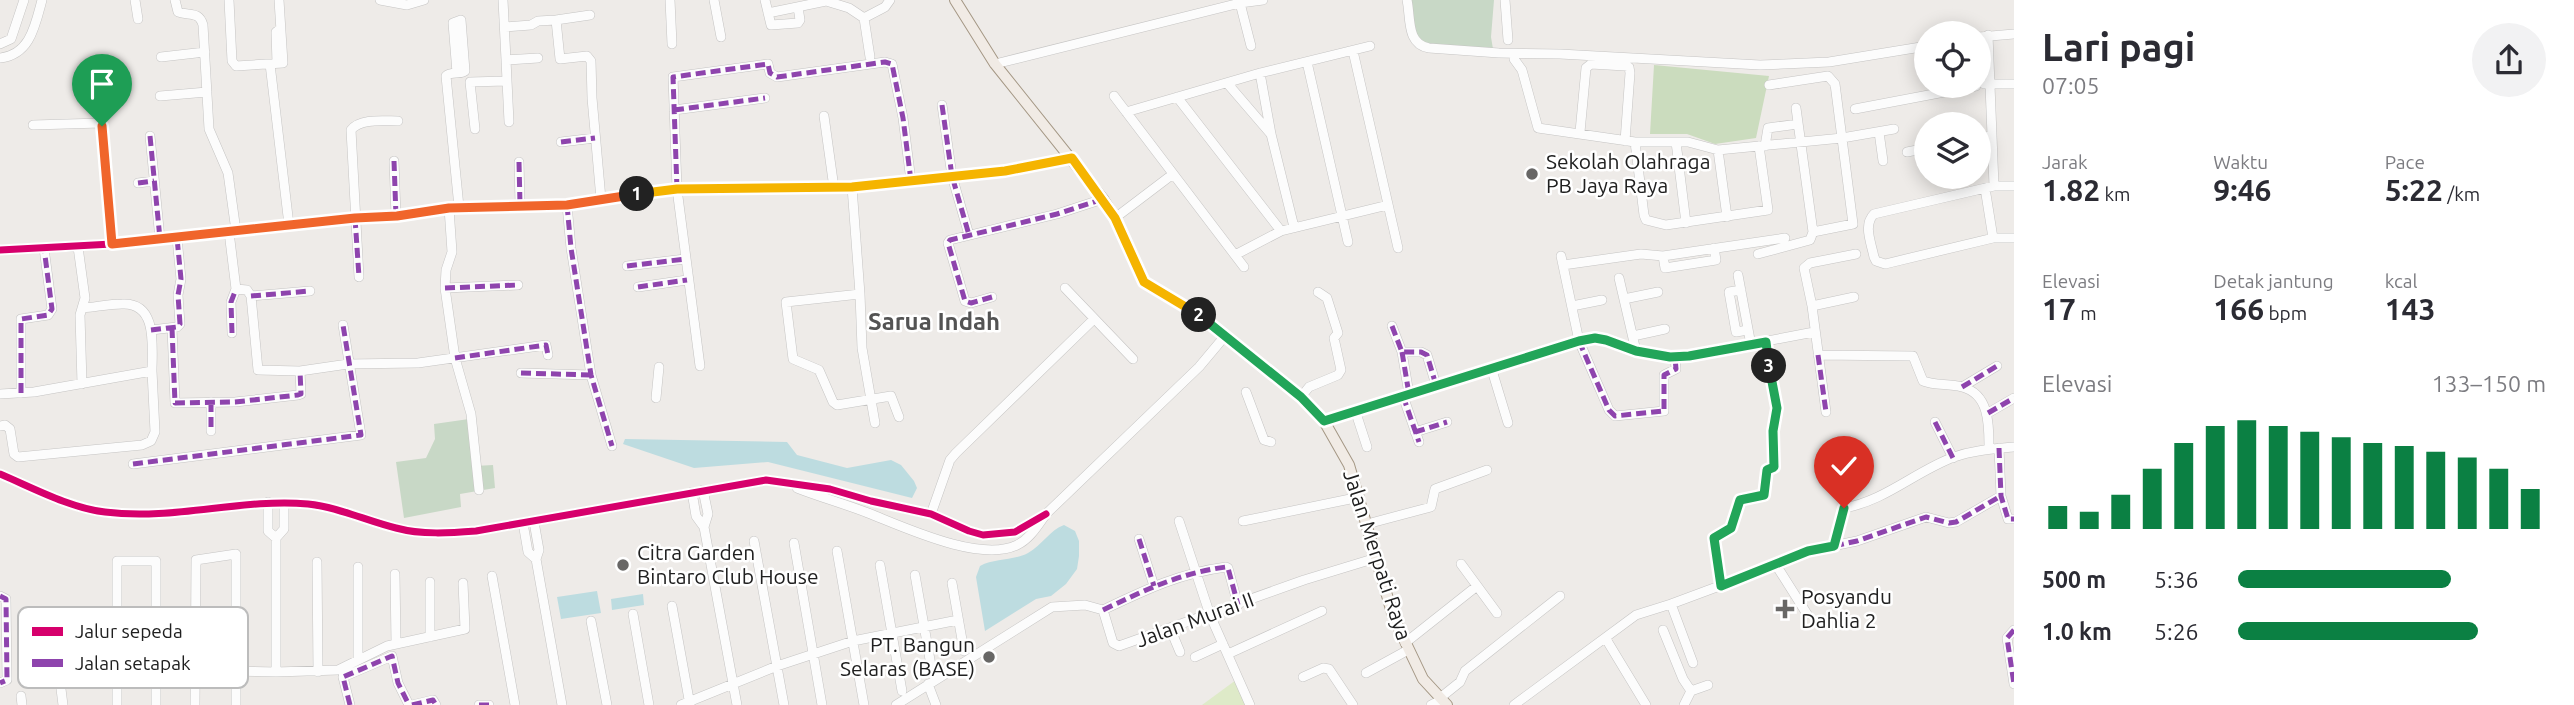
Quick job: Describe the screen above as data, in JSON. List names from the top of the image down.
{
  "streets": {
    "main road": ["Jalan Merpati Raya"],
    "street": ["Jalan Murai II"]
  },
  "crossings": [
    ["Jalan Merpati Raya", "Jalan Murai II"]
  ],
  "districts": ["Sarua Indah"],
  "places": {
    "other": ["Sekolah Olahraga PB Jaya Raya", "Citra Garden Bintaro Club House", "PT. Bangun Selaras (BASE)"],
    "health": ["Posyandu Dahlia 2"]
  },
  "legend": ["Jalur sepeda", "Jalan setapak"],
  "page": {
    "heading": ["Lari pagi", "07:05"],
    "stats": [
      ["Jarak", "1.82 km"],
      ["Waktu", "9:46"],
      ["Pace", "5:22 /km"],
      ["Elevasi", "17 m"],
      ["Detak jantung", "166 bpm"],
      ["kcal", "143"]
    ],
    "pins": ["1", "2", "3"],
    "chart": ["Elevasi", "133–150 m"],
    "list": [
      {
        "name": "500 m",
        "note": "5:36"
      },
      {
        "name": "1.0 km",
        "note": "5:26"
      }
    ]
  }
}
